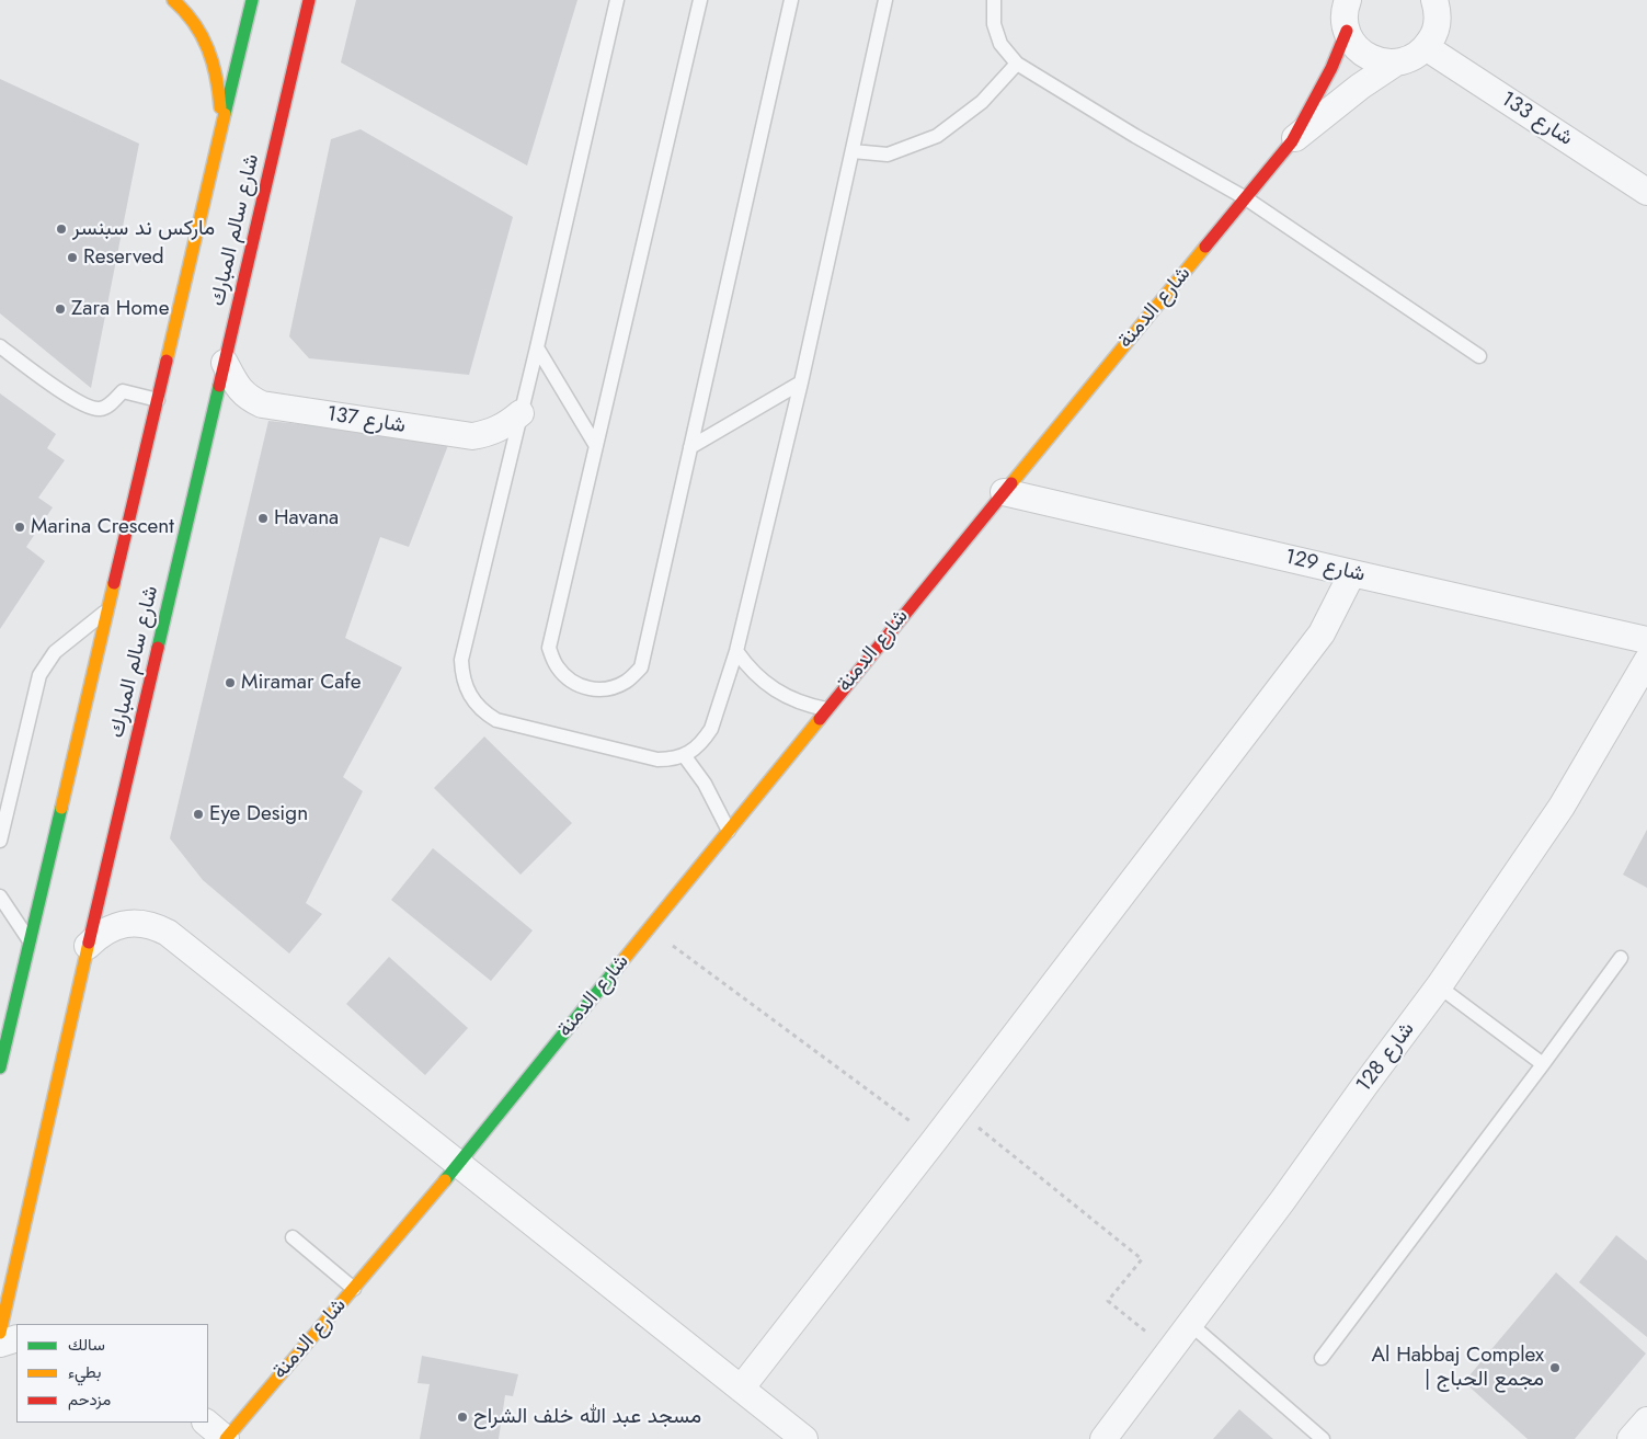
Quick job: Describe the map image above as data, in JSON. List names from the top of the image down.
{
  "streets": {
    "main road": ["شارع سالم المبارك", "شارع الدمنة"],
    "street": [
      "شارع 133",
      "شارع 137",
      "شارع 129",
      "شارع 128"
    ]
  },
  "crossings": [
    ["شارع 133", "شارع الدمنة"],
    ["شارع سالم المبارك", "شارع 137"],
    ["شارع الدمنة", "شارع 129"]
  ],
  "places": [
    "ماركس ند سبنسر",
    "Reserved",
    "Zara Home",
    "Havana",
    "Marina Crescent",
    "Miramar Cafe",
    "Eye Design",
    "Al Habbaj Complex | مجمع الحباج",
    "مسجد عبد الله خلف الشراح"
  ],
  "legend": ["سالك", "بطيء", "مزدحم"]
}
